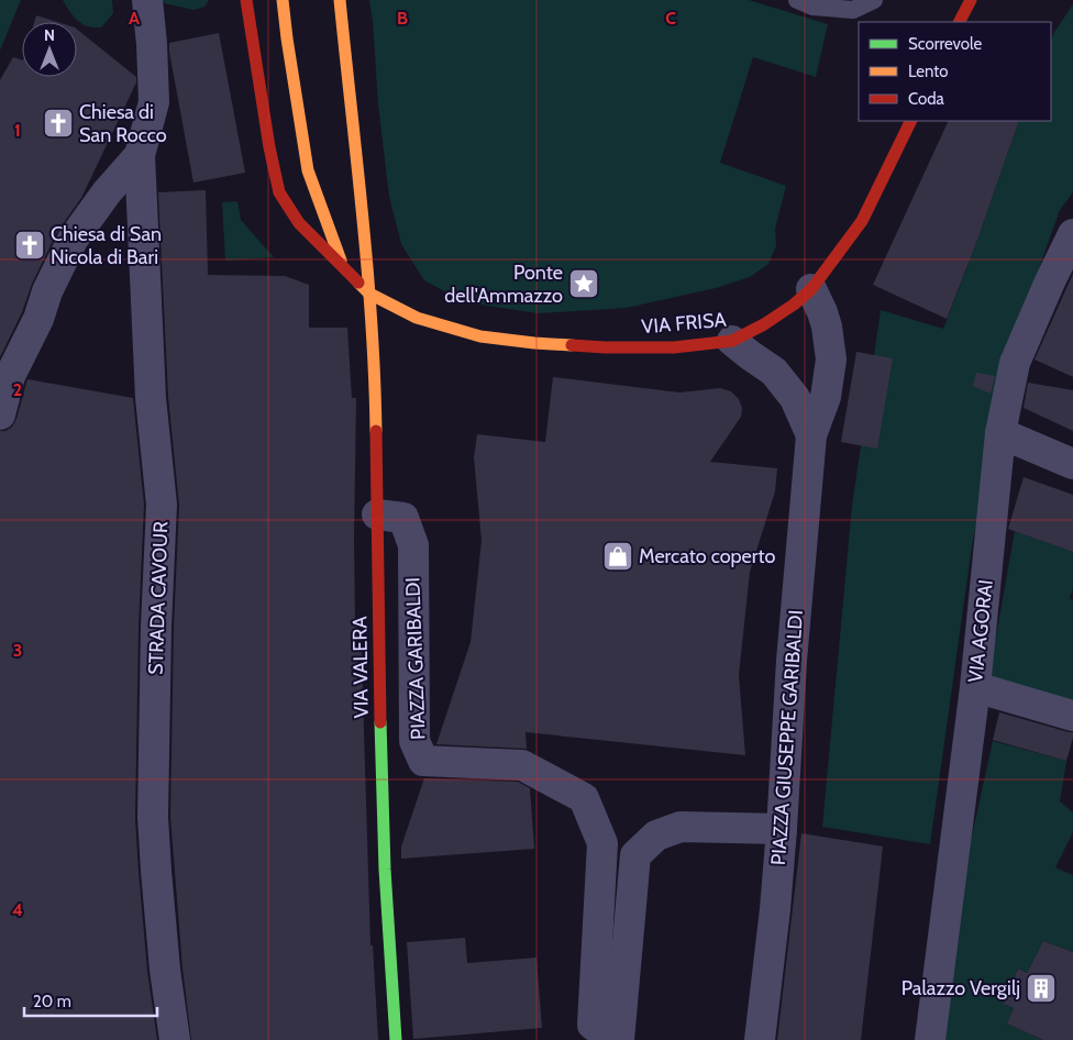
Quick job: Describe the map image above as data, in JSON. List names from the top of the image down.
{
  "streets": {
    "street": [
      "VIA FRISA",
      "STRADA CAVOUR",
      "VIA AGORAI",
      "PIAZZA GARIBALDI",
      "VIA VALERA",
      "PIAZZA GIUSEPPE GARIBALDI"
    ]
  },
  "crossings": [
    ["VIA FRISA", "VIA VALERA"],
    ["PIAZZA GARIBALDI", "VIA VALERA"],
    ["PIAZZA GARIBALDI", "PIAZZA GIUSEPPE GARIBALDI"]
  ],
  "places": {
    "church": ["Chiesa di San Rocco", "Chiesa di San Nicola di Bari"],
    "place": ["Ponte dell'Ammazzo"],
    "shop": ["Mercato coperto"],
    "building": ["Palazzo Vergilj"]
  },
  "legend": ["Scorrevole", "Lento", "Coda"],
  "scale_bar": "20 m",
  "north": "top",
  "grid": {
    "columns": ["A", "B", "C"],
    "rows": [
      "1",
      "2",
      "3",
      "4"
    ]
  }
}
